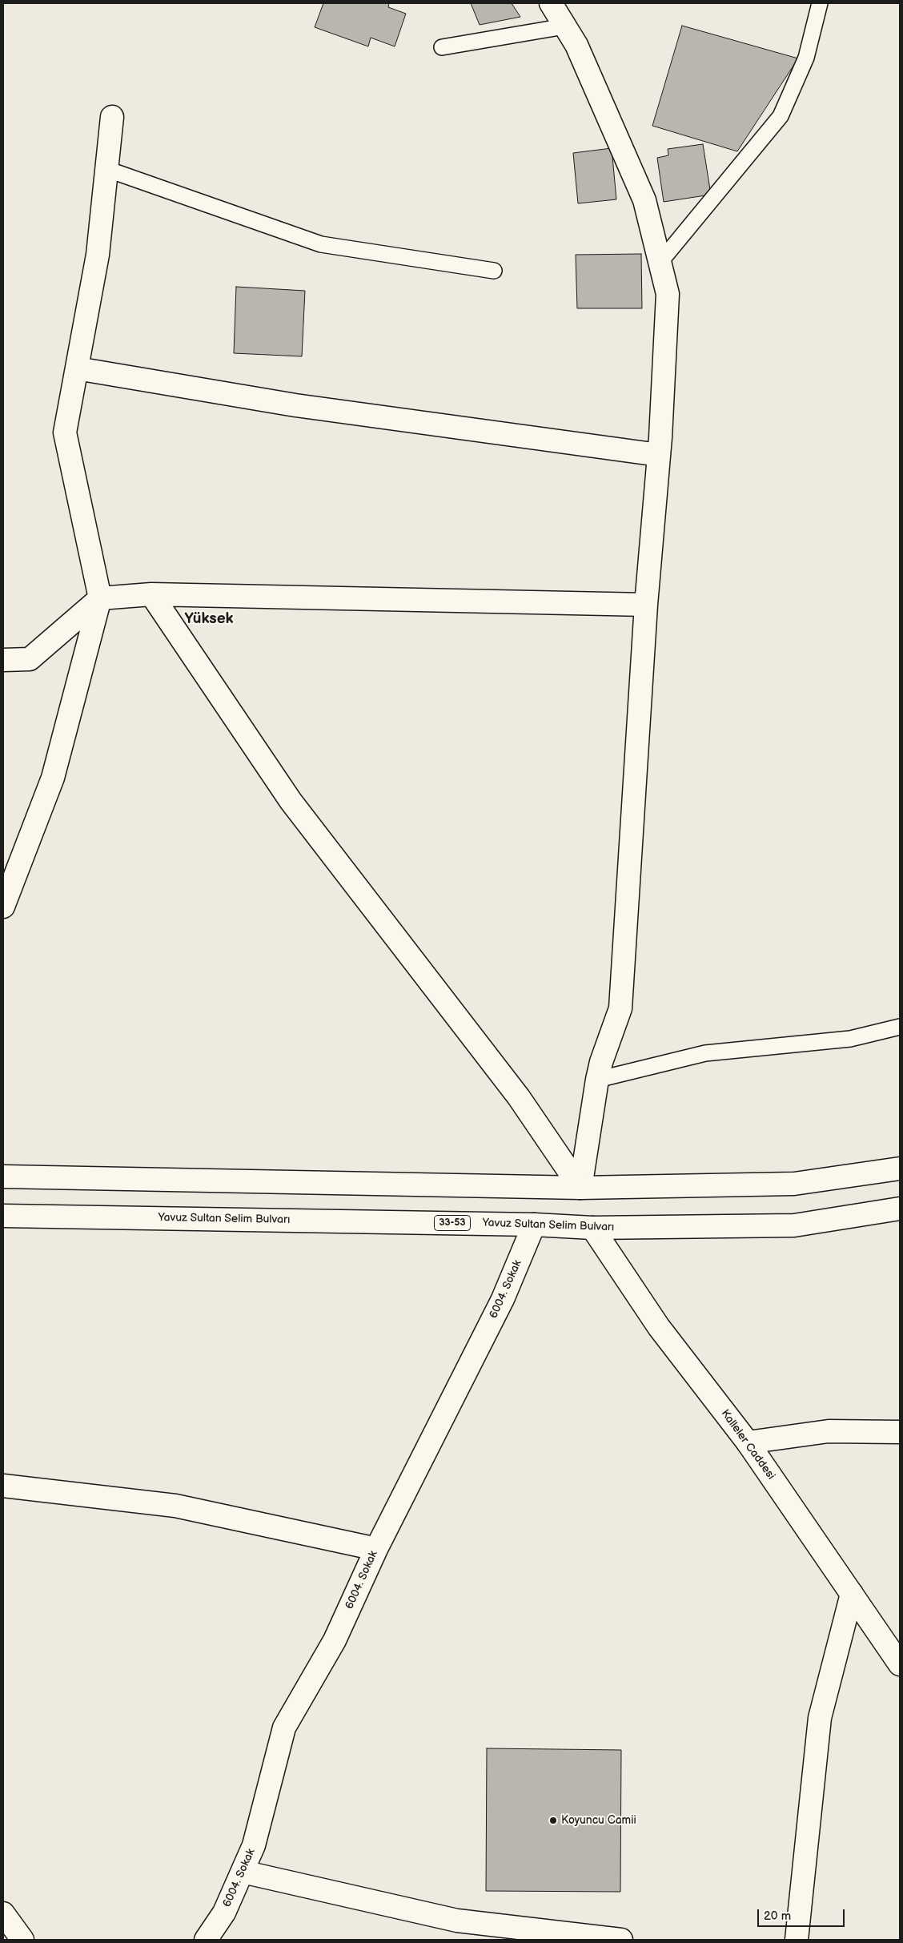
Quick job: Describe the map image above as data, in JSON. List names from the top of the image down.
{
  "streets": {
    "street": [
      "Yavuz Sultan Selim Bulvarı",
      "33-53",
      "6004. Sokak",
      "Kalleler Caddesi"
    ]
  },
  "crossings": [
    ["Yavuz Sultan Selim Bulvarı", "6004. Sokak"],
    ["Yavuz Sultan Selim Bulvarı", "Kalleler Caddesi"]
  ],
  "districts": ["Yüksek"],
  "places": ["Koyuncu Camii"],
  "scale_bar": "20 m"
}
